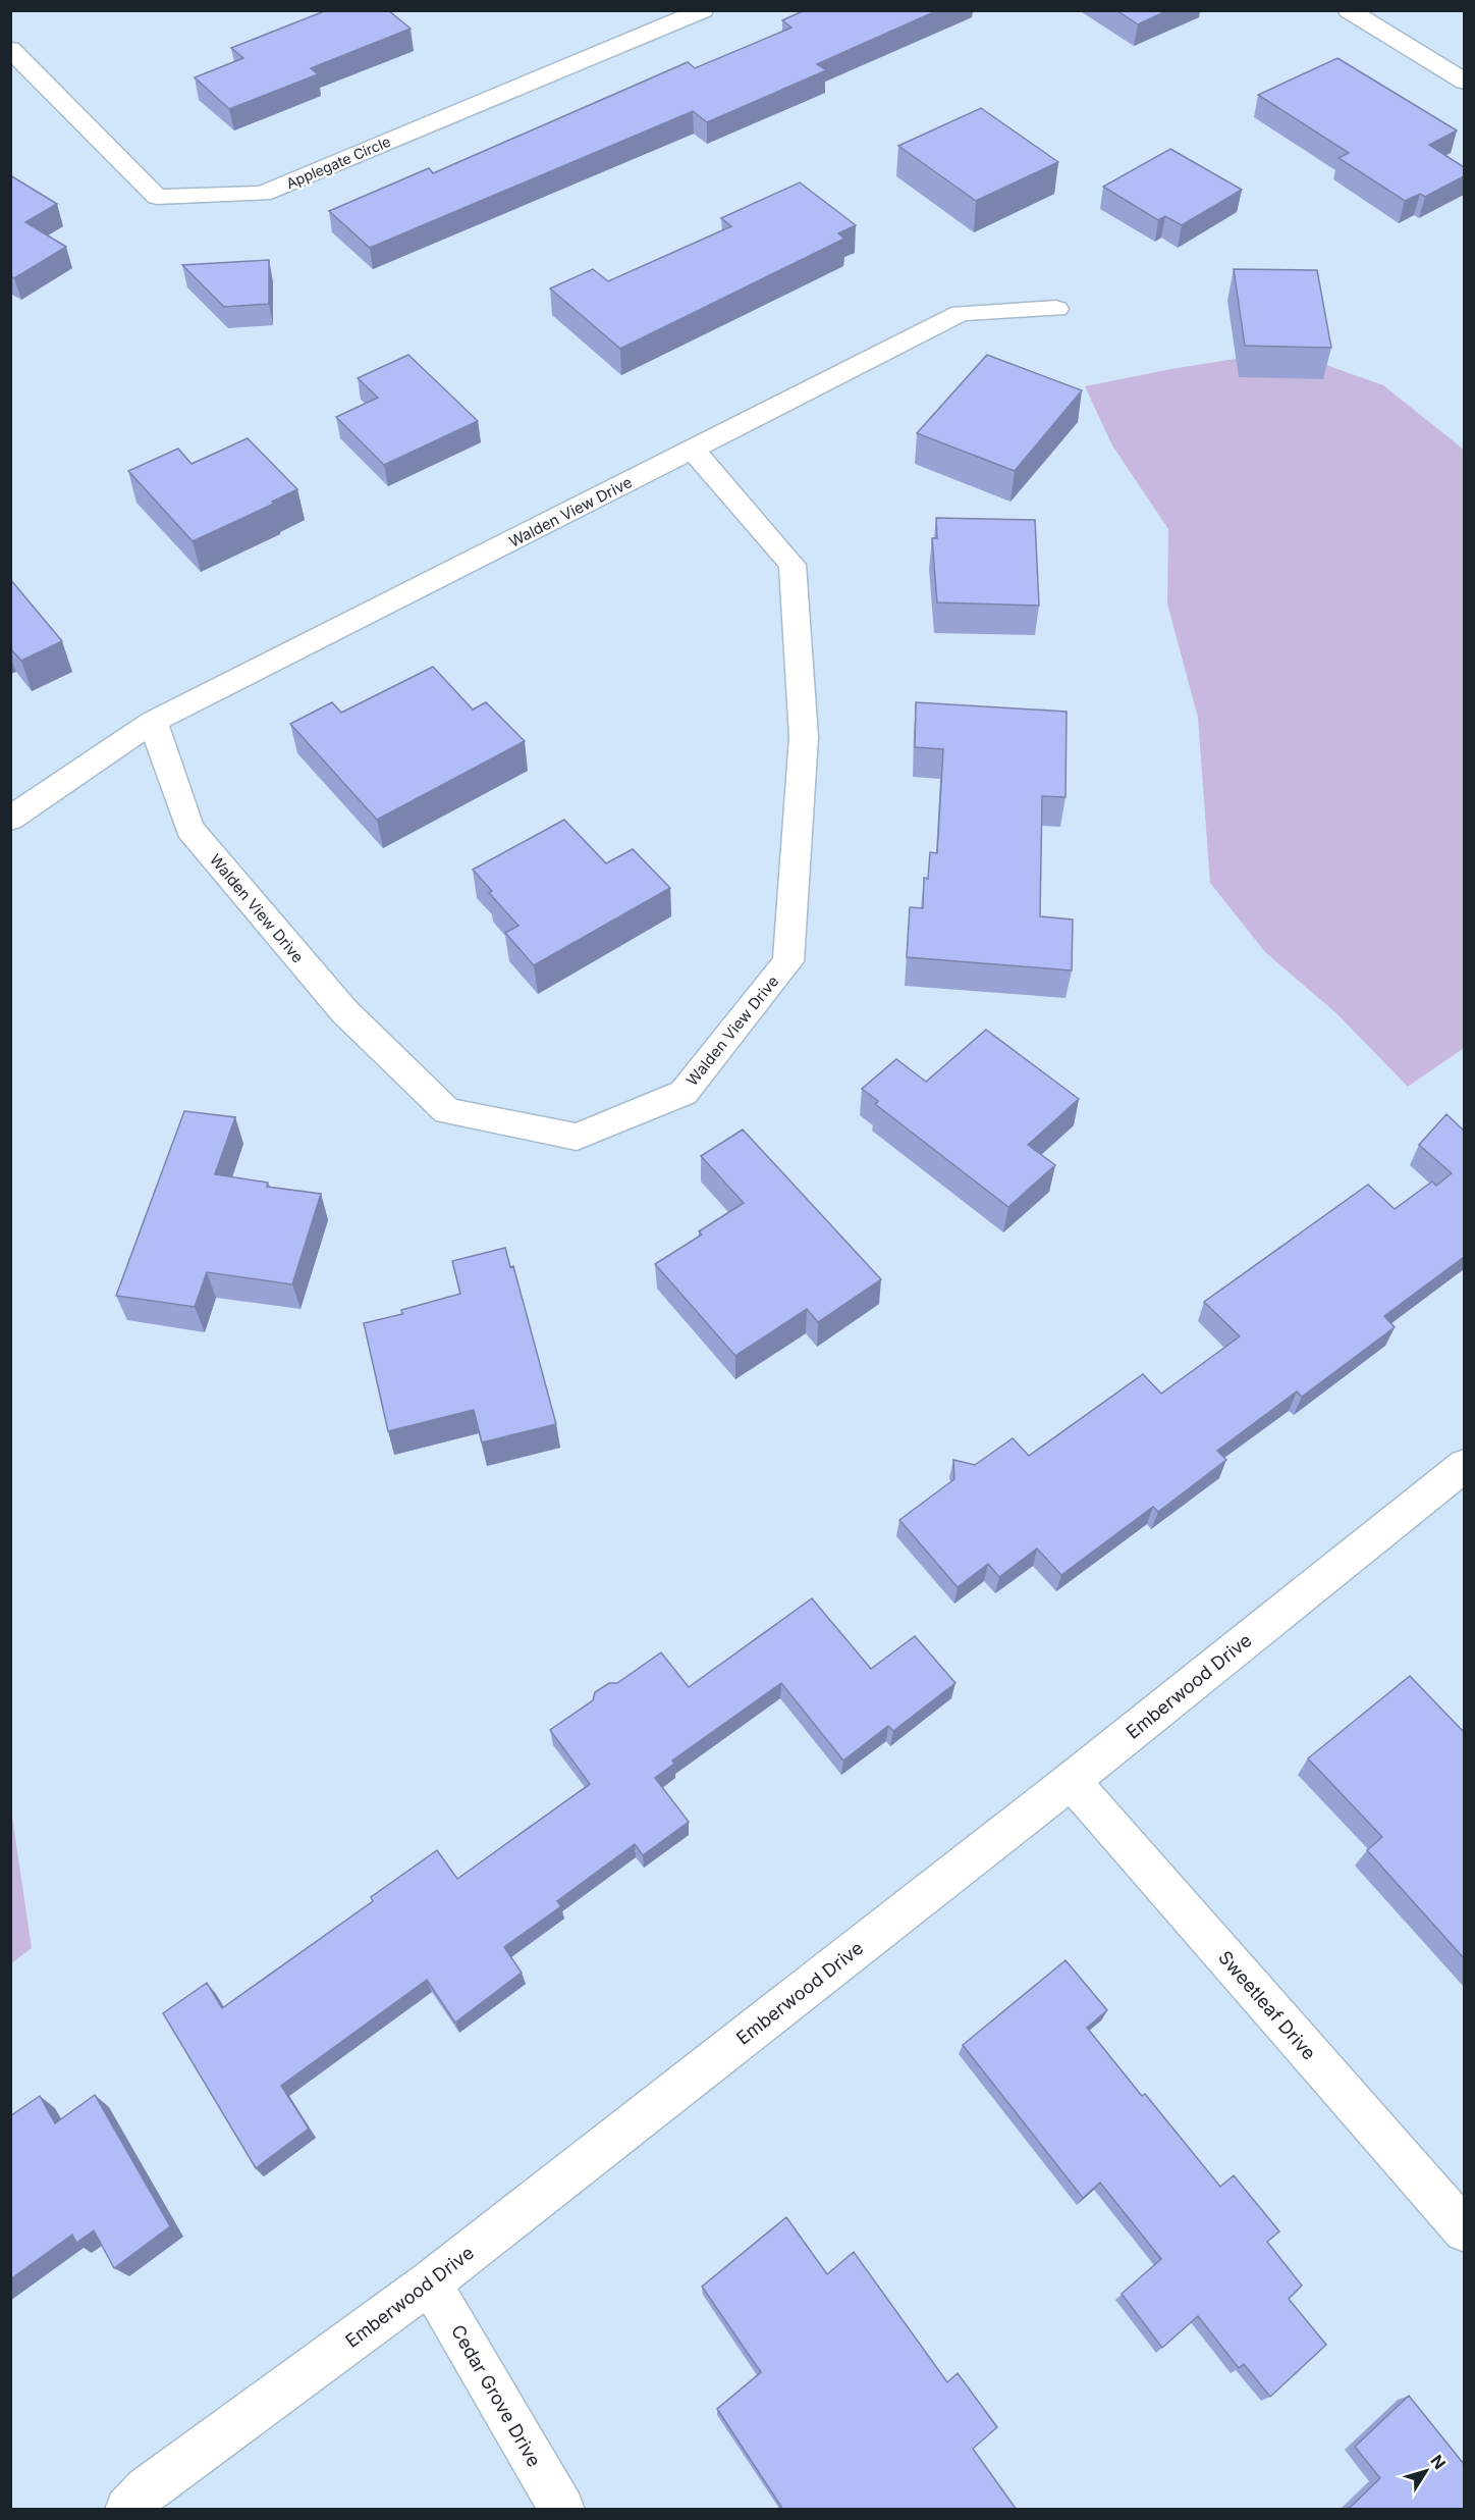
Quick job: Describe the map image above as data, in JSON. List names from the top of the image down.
{
  "streets": {
    "street": [
      "Applegate Circle",
      "Walden View Drive",
      "Emberwood Drive",
      "Sweetleaf Drive",
      "Cedar Grove Drive"
    ]
  },
  "crossings": [
    ["Emberwood Drive", "Sweetleaf Drive"],
    ["Emberwood Drive", "Cedar Grove Drive"]
  ],
  "north": "top right"
}
